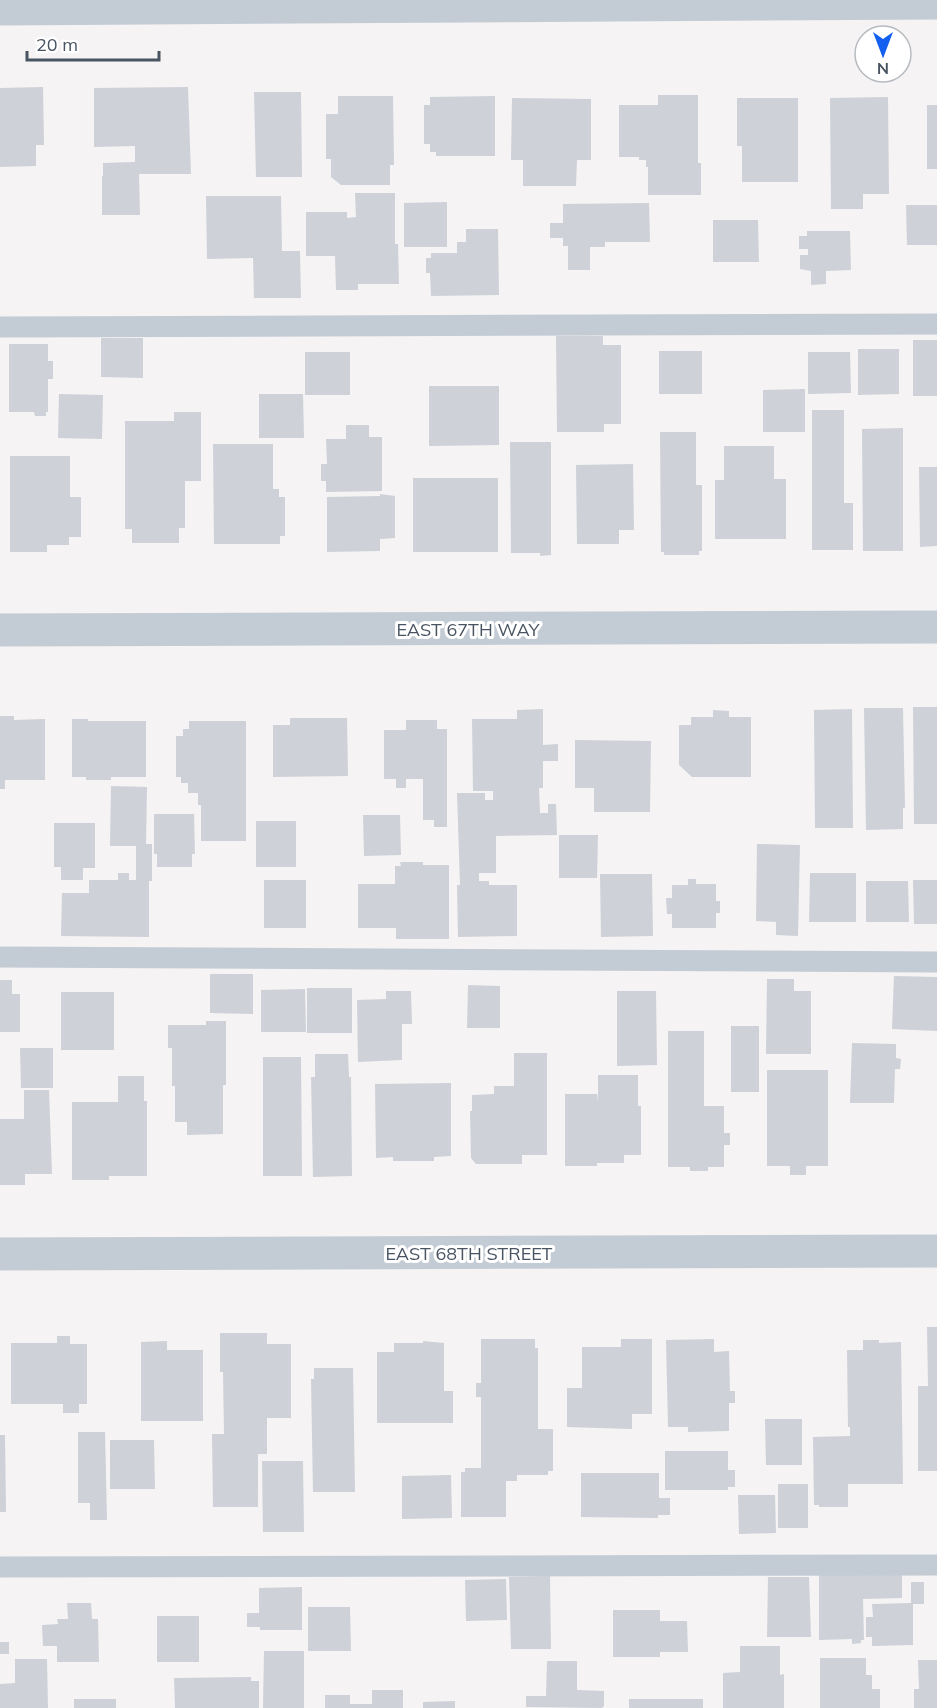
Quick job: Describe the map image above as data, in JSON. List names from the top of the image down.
{
  "streets": {
    "street": ["EAST 67TH WAY", "EAST 68TH STREET"]
  },
  "scale_bar": "20 m",
  "north": "bottom"
}
